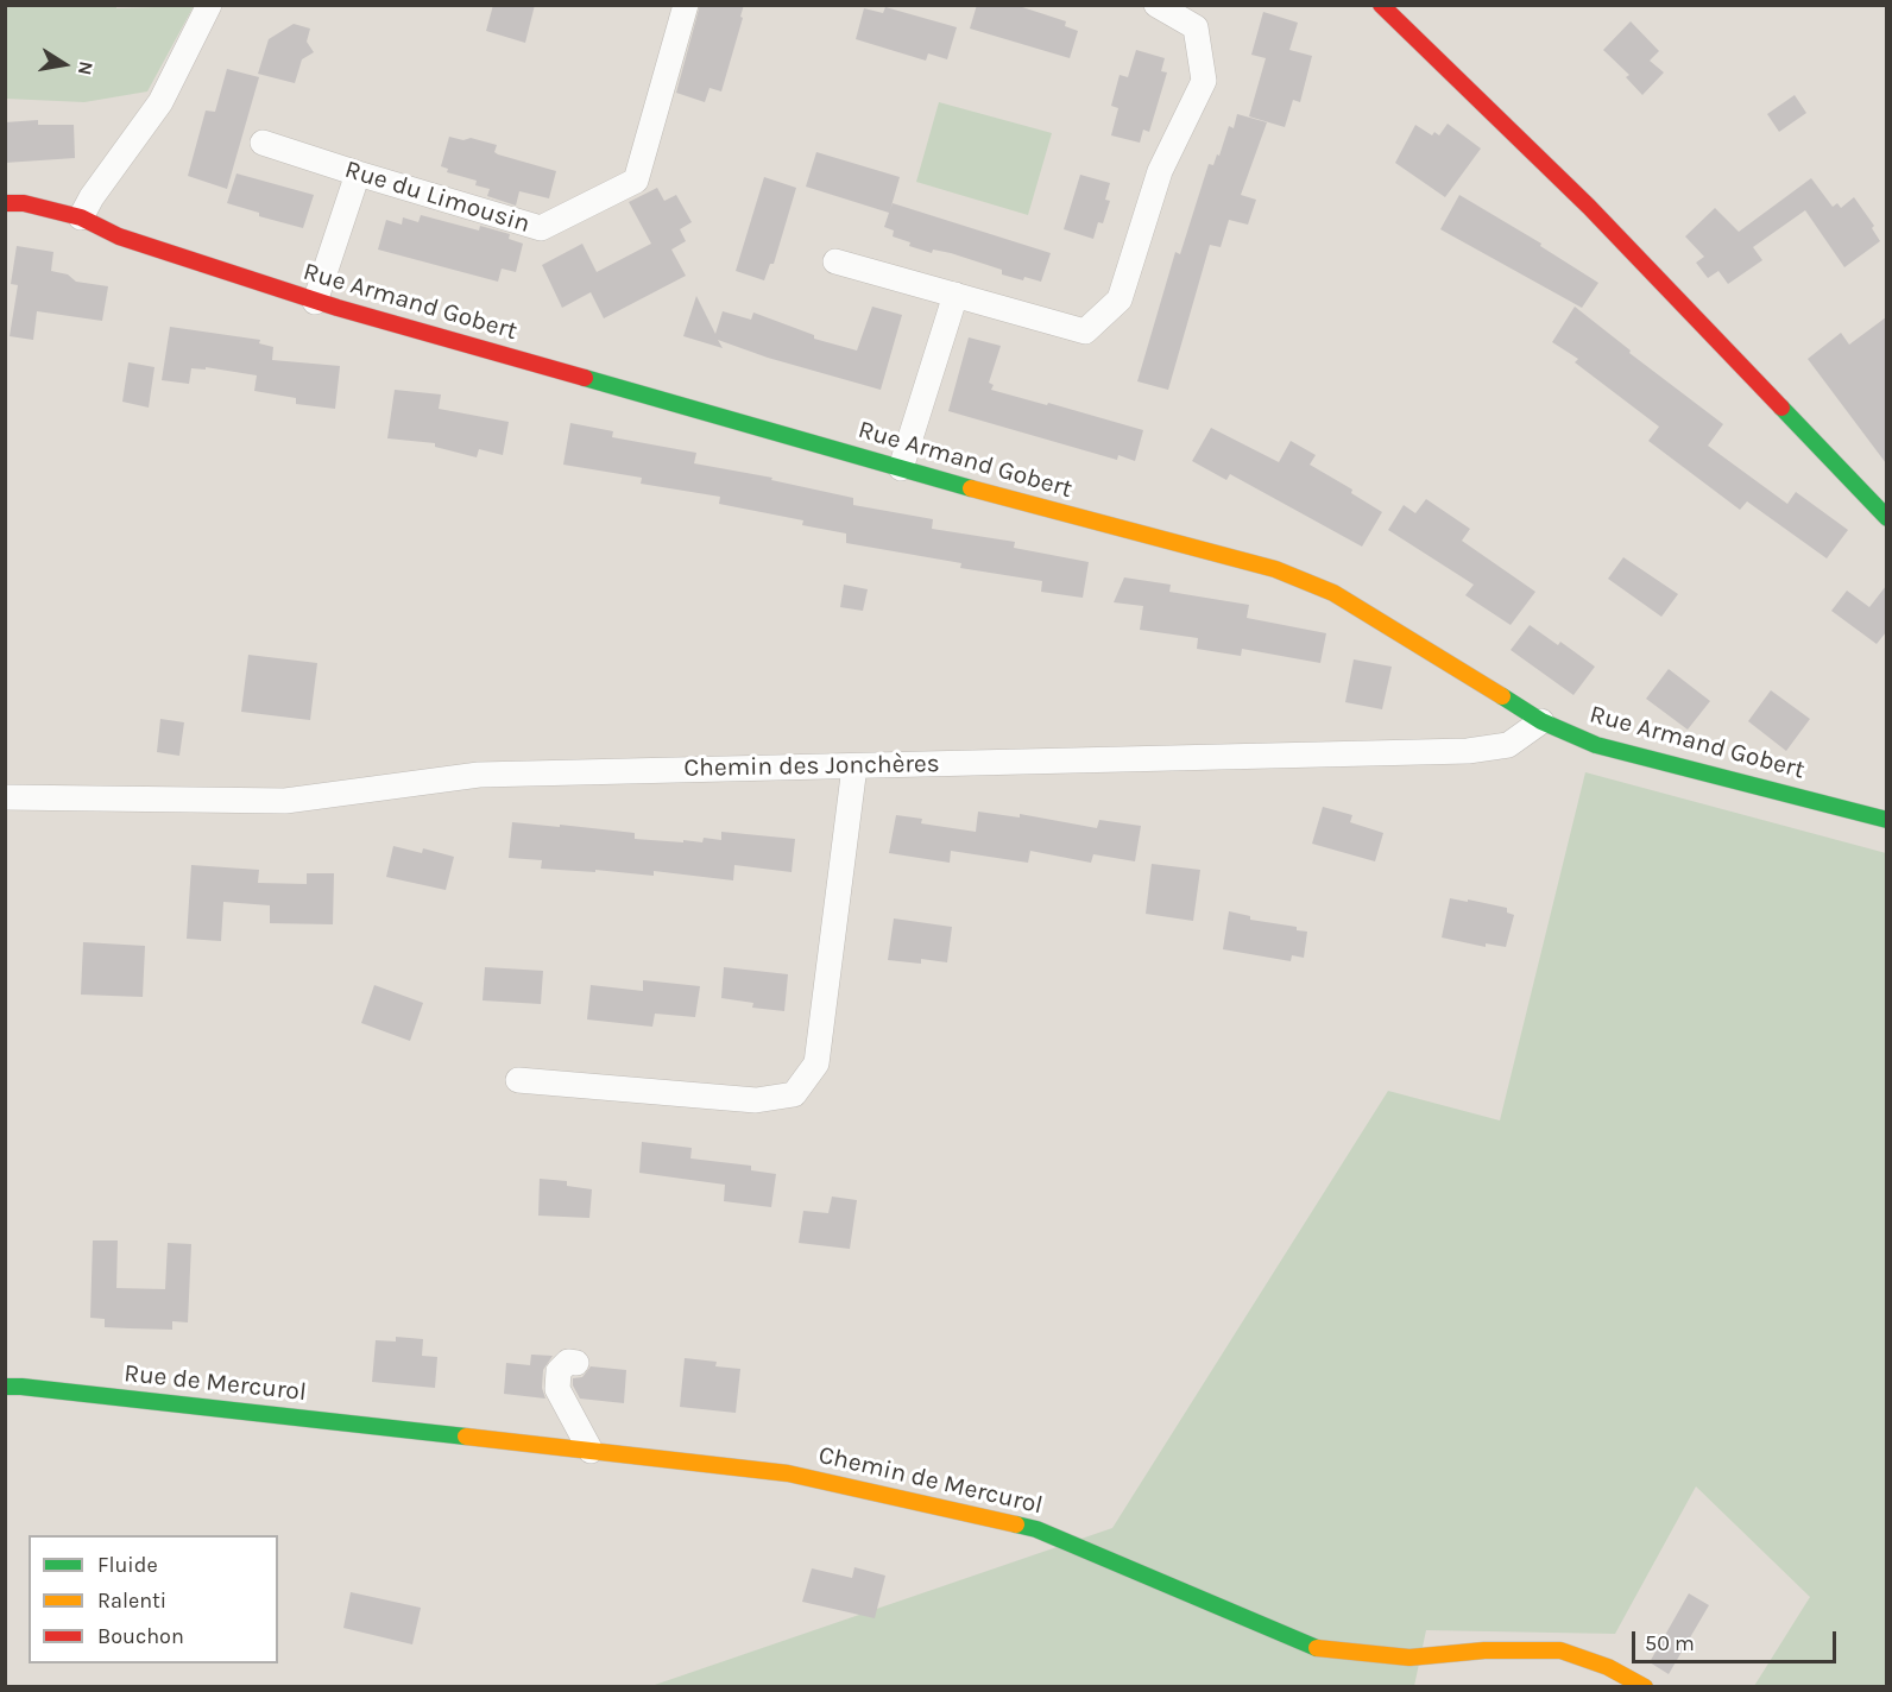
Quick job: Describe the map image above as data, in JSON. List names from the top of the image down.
{
  "streets": {
    "street": [
      "Rue du Limousin",
      "Rue Armand Gobert",
      "Chemin des Jonchères",
      "Rue de Mercurol",
      "Chemin de Mercurol"
    ]
  },
  "crossings": [
    ["Rue Armand Gobert", "Chemin des Jonchères"],
    ["Rue de Mercurol", "Chemin de Mercurol"]
  ],
  "legend": ["Fluide", "Ralenti", "Bouchon"],
  "scale_bar": "50 m",
  "north": "right"
}
